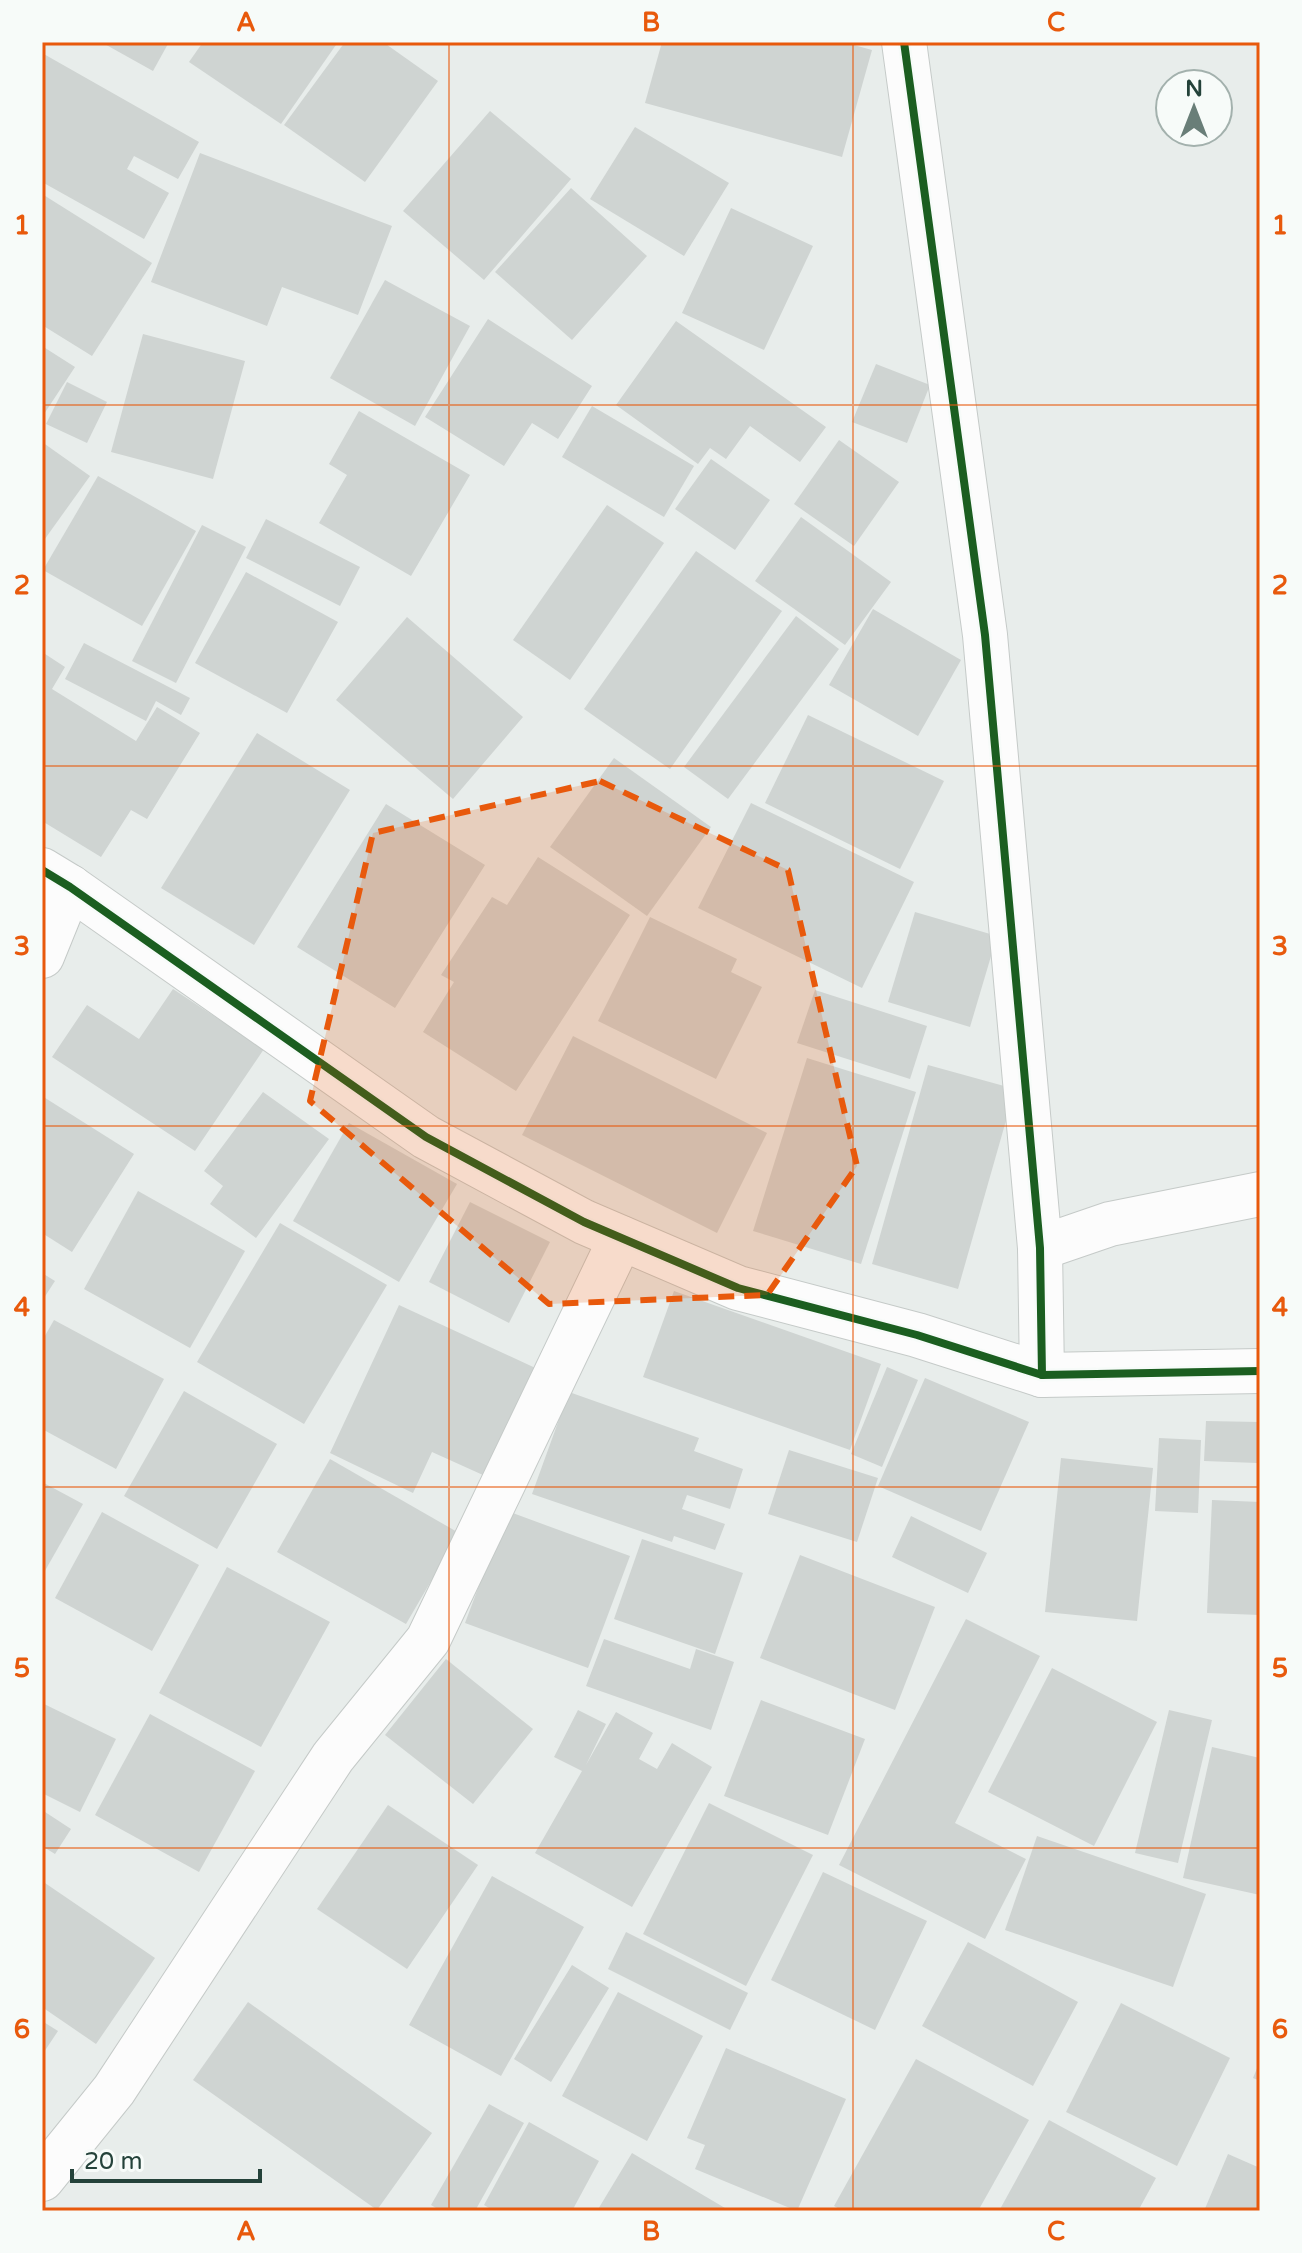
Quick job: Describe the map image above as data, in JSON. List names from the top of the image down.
{
  "scale_bar": "20 m",
  "north": "top",
  "grid": {
    "columns": ["A", "B", "C"],
    "rows": [
      "1",
      "2",
      "3",
      "4",
      "5",
      "6"
    ]
  }
}
